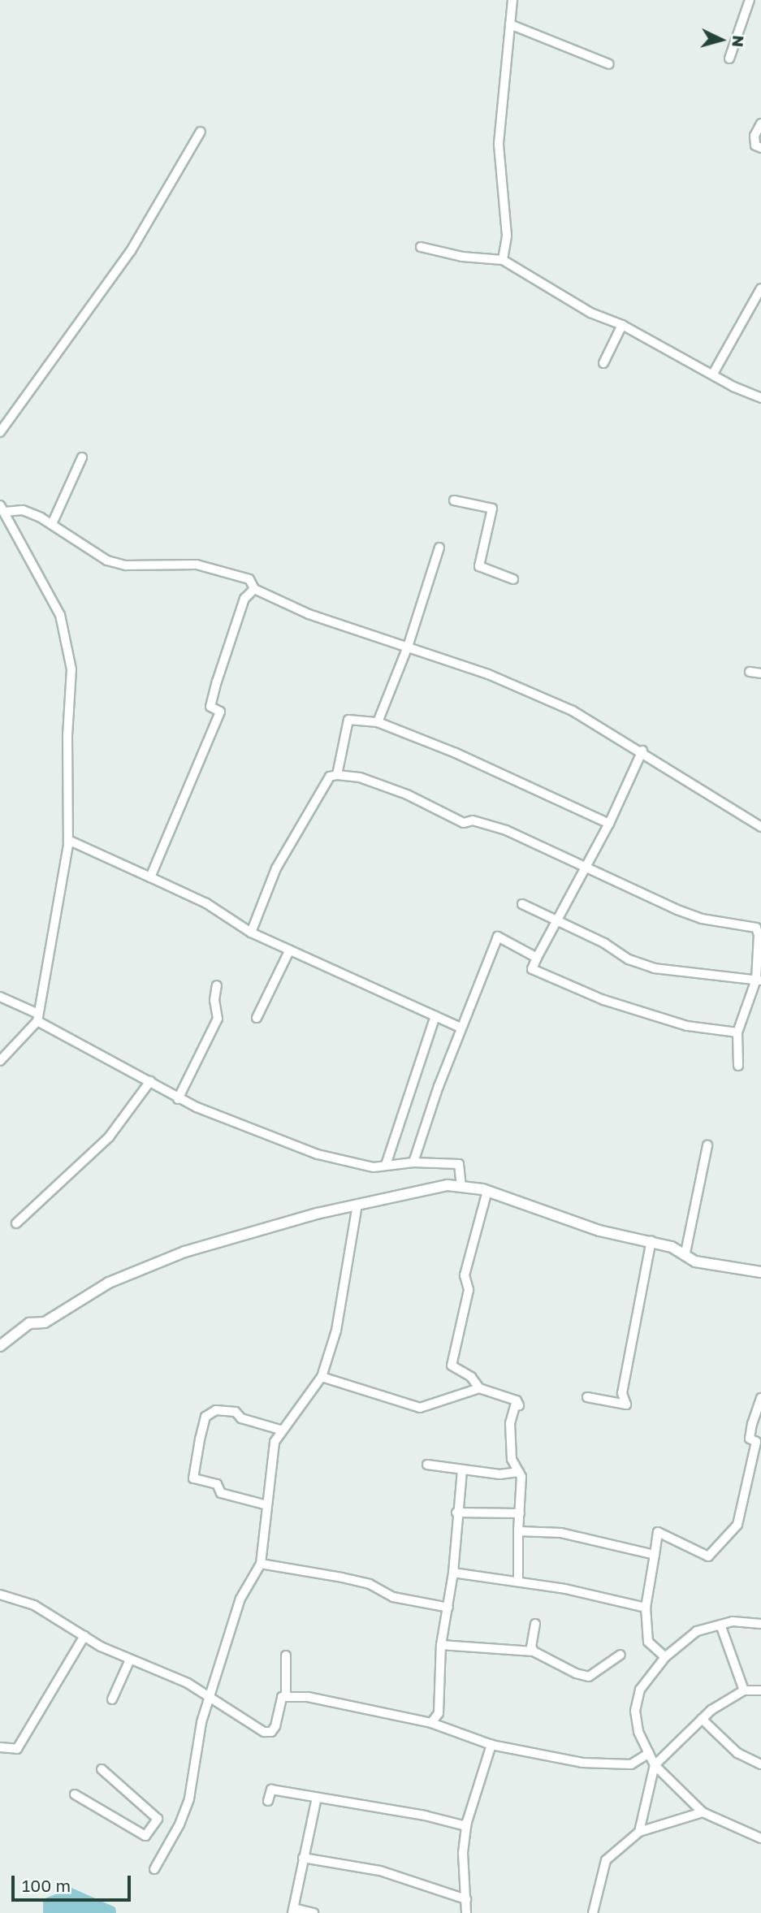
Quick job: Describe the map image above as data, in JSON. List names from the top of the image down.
{
  "scale_bar": "100 m",
  "north": "right"
}
